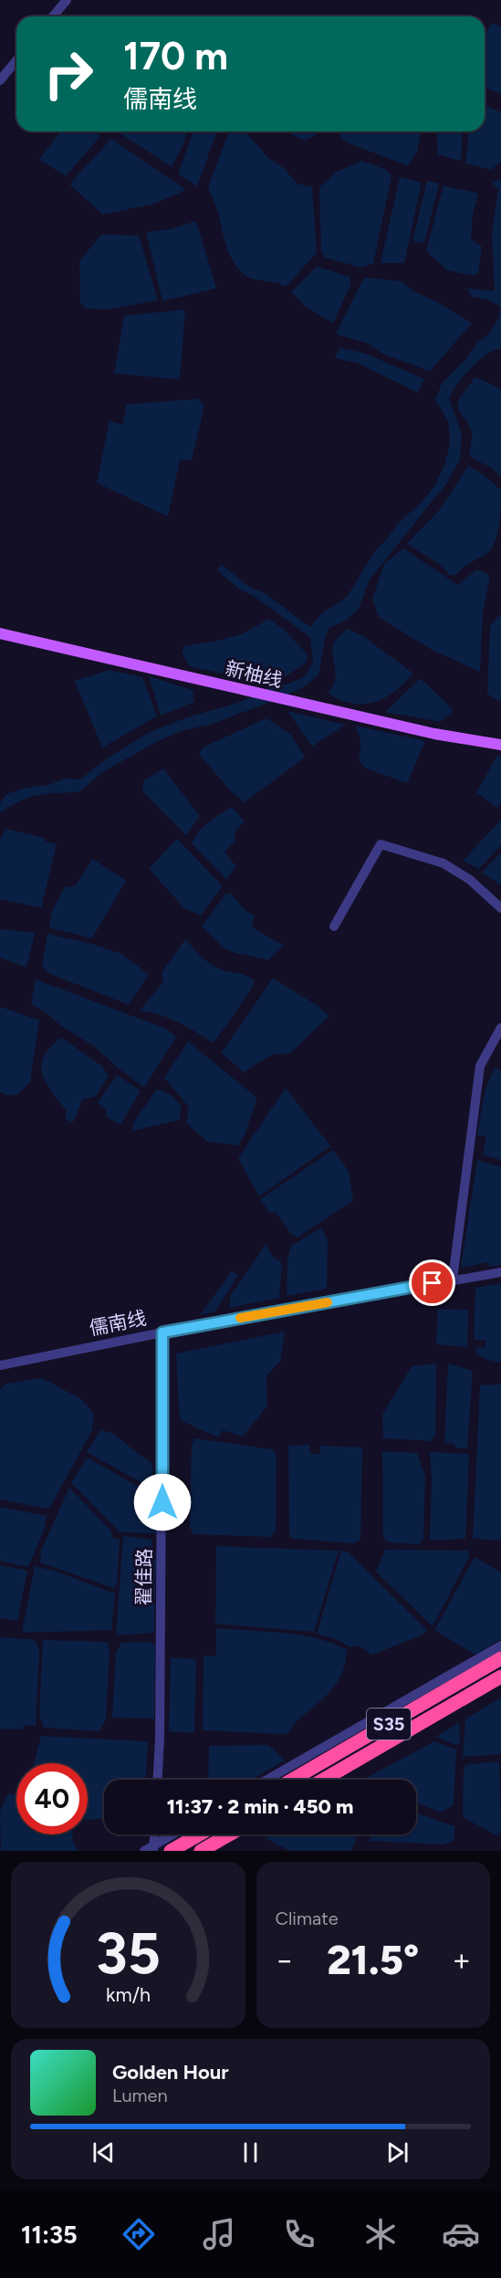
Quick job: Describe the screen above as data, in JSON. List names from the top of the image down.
{
  "streets": {
    "highway": ["S35"],
    "main road": ["新柚线"],
    "street": ["儒南线", "翟佳路"]
  },
  "crossings": [
    ["儒南线", "翟佳路"]
  ],
  "page": {
    "turn": ["170 m", "儒南线"],
    "limit": "40",
    "trip": "11:37 · 2 min · 450 m",
    "tile": "Climate",
    "heat": ["−", "21.5°", "+"],
    "song": ["Golden Hour", "Lumen"],
    "tabs": "11:35",
    "gauge": ["35", "km/h"]
  }
}
